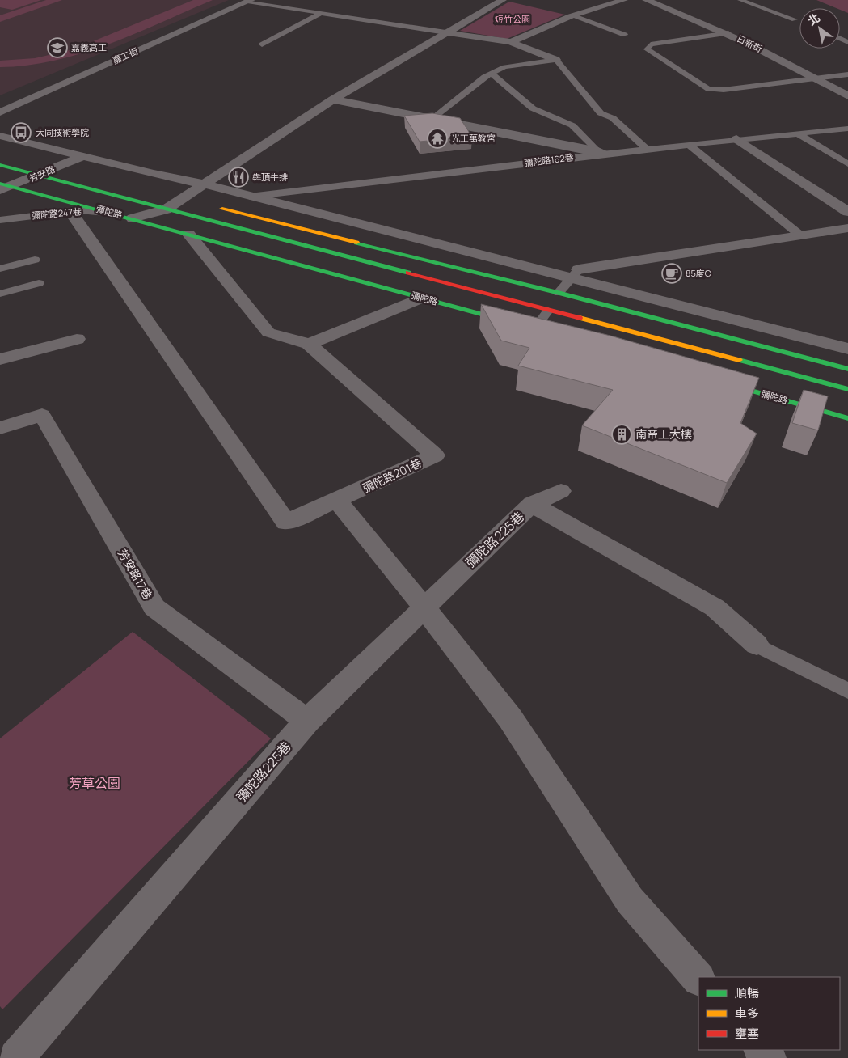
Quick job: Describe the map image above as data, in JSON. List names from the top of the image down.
{
  "streets": {
    "street": [
      "日新街",
      "嘉工街",
      "芳安路",
      "彌陀路",
      "彌陀路201巷",
      "彌陀路225巷",
      "芳安路17巷"
    ],
    "lane": ["彌陀路162巷", "彌陀路247巷"]
  },
  "crossings": [
    ["芳安路", "彌陀路"],
    ["彌陀路", "彌陀路247巷"],
    ["彌陀路225巷", "芳安路17巷"]
  ],
  "parks": ["短竹公園", "芳草公園"],
  "places": {
    "school or university": ["嘉義高工"],
    "bus stop": ["大同技術學院"],
    "temple": ["光正萬教宮"],
    "restaurant": ["犇頂牛排"],
    "cafe": ["85度C"],
    "building": ["南帝王大樓"]
  },
  "legend": ["順暢", "車多", "壅塞"],
  "north": "top left"
}
